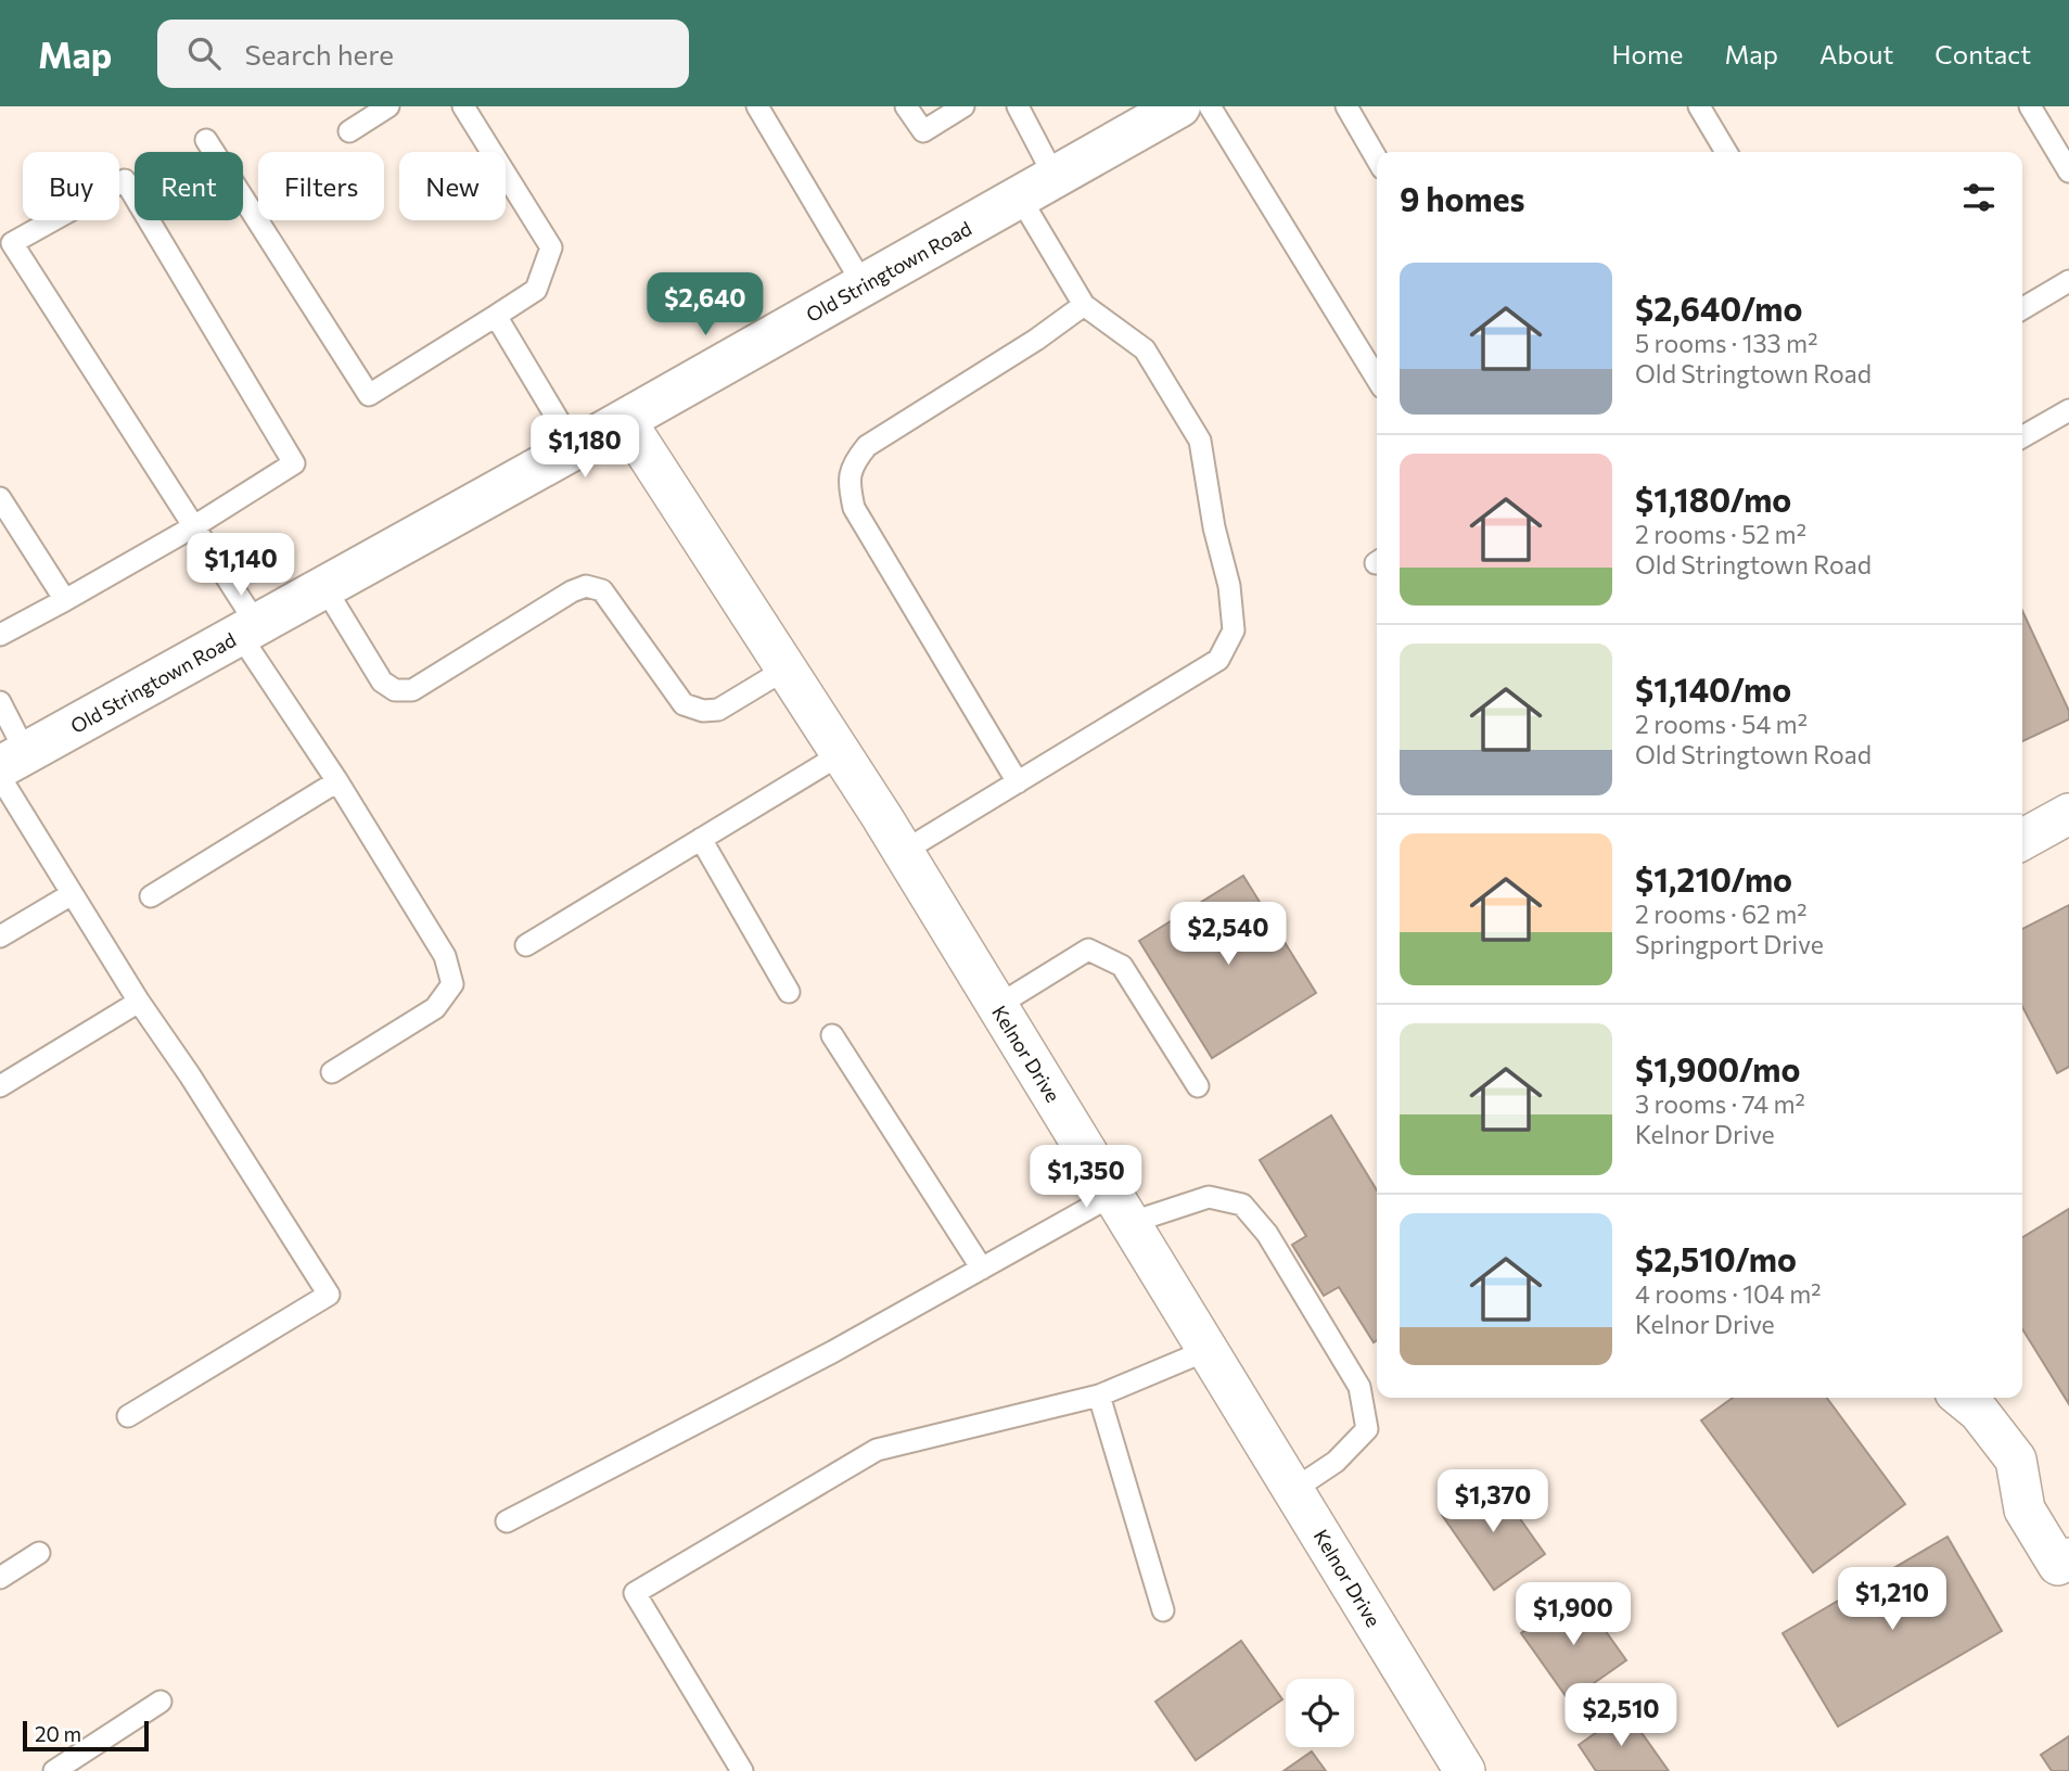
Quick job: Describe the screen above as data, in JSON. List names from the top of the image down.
{
  "streets": {
    "street": ["Old Stringtown Road", "Kelnor Drive"]
  },
  "crossings": [
    ["Old Stringtown Road", "Kelnor Drive"]
  ],
  "scale_bar": "20 m",
  "page": {
    "header": "Map",
    "search": "Search here",
    "nav": [
      "Home",
      "Map",
      "About",
      "Contact"
    ],
    "chip": [
      "Buy",
      "Rent",
      "Filters",
      "New"
    ],
    "heading": "9 homes",
    "list": [
      {
        "name": "$2,640/mo",
        "note": "5 rooms · 133 m² · Old Stringtown Road"
      },
      {
        "name": "$1,180/mo",
        "note": "2 rooms · 52 m² · Old Stringtown Road"
      },
      {
        "name": "$1,140/mo",
        "note": "2 rooms · 54 m² · Old Stringtown Road"
      },
      {
        "name": "$1,210/mo",
        "note": "2 rooms · 62 m² · Springport Drive"
      },
      {
        "name": "$1,900/mo",
        "note": "3 rooms · 74 m² · Kelnor Drive"
      },
      {
        "name": "$2,510/mo",
        "note": "4 rooms · 104 m² · Kelnor Drive"
      }
    ],
    "price": [
      "$2,640",
      "$1,180",
      "$1,140",
      "$2,540",
      "$1,350",
      "$1,370",
      "$1,210",
      "$1,900",
      "$2,510"
    ],
    "scale": "20 m"
  }
}
